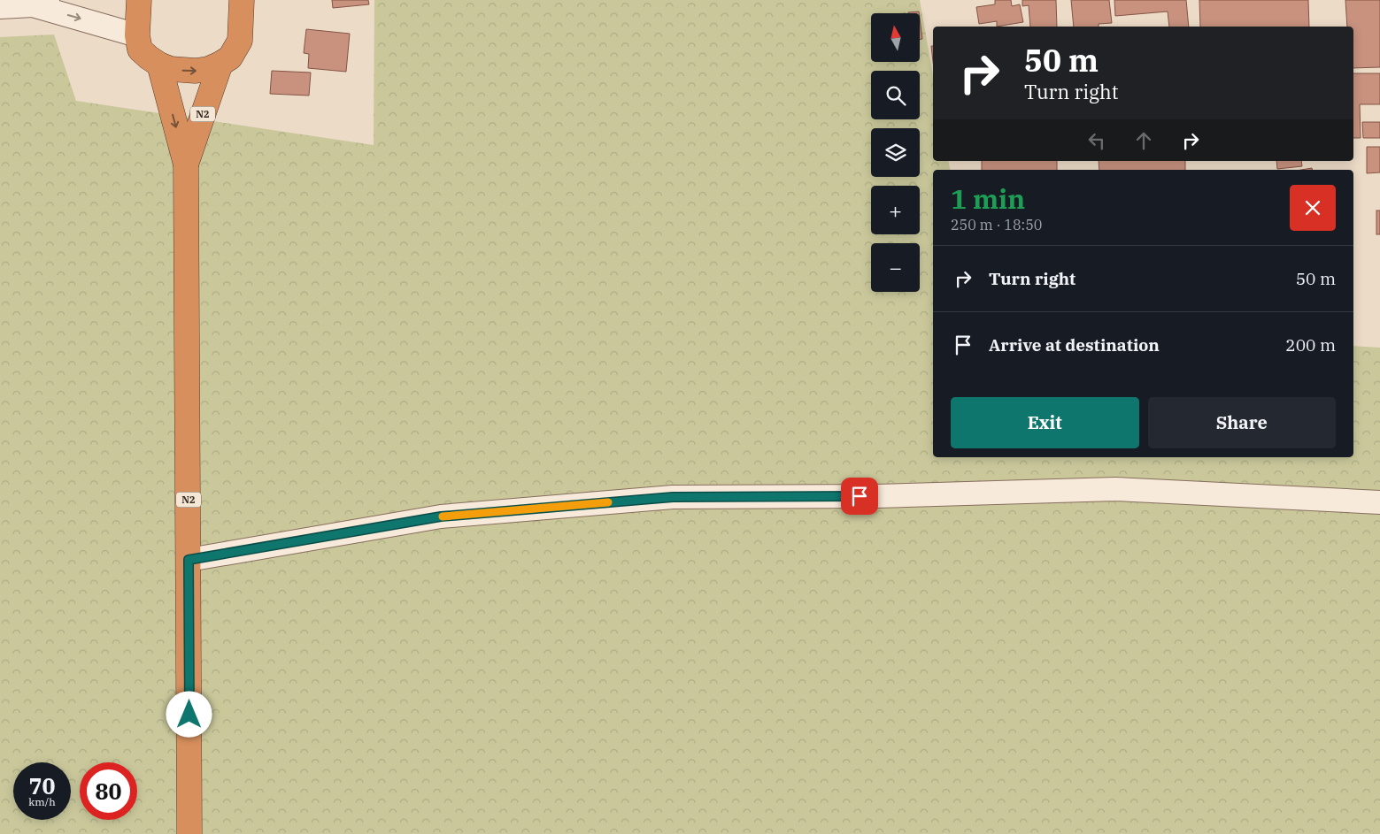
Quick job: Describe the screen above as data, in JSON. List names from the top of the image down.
{
  "streets": {
    "highway": ["N2"]
  },
  "north": "top",
  "page": {
    "map_buttons": ["+", "−"],
    "turn": ["50 m", "Turn right"],
    "heading": ["1 min", "250 m · 18:50"],
    "list": [
      {
        "name": "Turn right",
        "value": "50 m"
      },
      {
        "name": "Arrive at destination",
        "value": "200 m"
      }
    ],
    "buttons": ["Exit", "Share"],
    "speed": "70 km/h",
    "limit": "80"
  }
}
